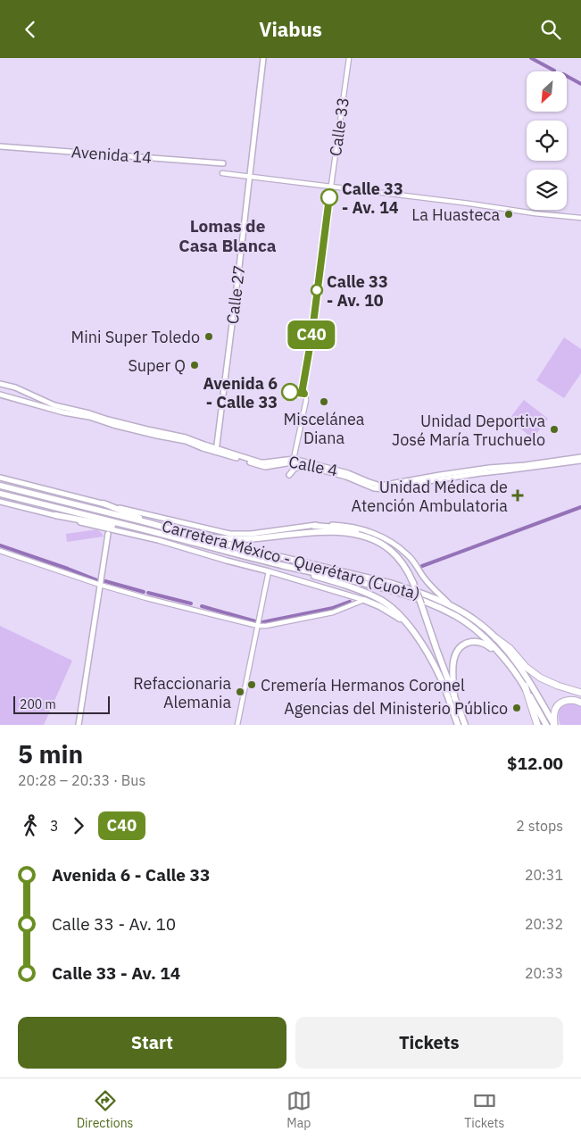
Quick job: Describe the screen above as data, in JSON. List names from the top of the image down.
{
  "streets": {
    "highway": ["Carretera México - Querétaro (Cuota)"],
    "main road": ["Avenida 14", "Calle 27", "Calle 4"],
    "street": ["Calle 33"]
  },
  "crossings": [
    ["Calle 33", "Calle 4"],
    ["Calle 27", "Calle 4"]
  ],
  "districts": ["Lomas de Casa Blanca"],
  "places": {
    "other": [
      "Calle 33 - Av. 14",
      "La Huasteca",
      "Calle 33 - Av. 10",
      "Mini Super Toledo",
      "Super Q",
      "Avenida 6 - Calle 33",
      "Miscelánea Diana",
      "Unidad Deportiva José María Truchuelo",
      "Cremería Hermanos Coronel",
      "Refaccionaria Alemania",
      "Agencias del Ministerio Público"
    ],
    "health": ["Unidad Médica de Atención Ambulatoria"]
  },
  "lines": ["bus line C40"],
  "scale_bar": "200 m",
  "north": "bottom left",
  "page": {
    "header": "Viabus",
    "on_map": "C40",
    "scale": "200 m",
    "heading": ["5 min", "20:28 – 20:33 · Bus", "$12.00"],
    "legs": ["3", "C40", "2 stops"],
    "list": [
      {
        "name": "Avenida 6 - Calle 33",
        "value": "20:31"
      },
      {
        "name": "Calle 33 - Av. 10",
        "value": "20:32"
      },
      {
        "name": "Calle 33 - Av. 14",
        "value": "20:33"
      }
    ],
    "buttons": ["Start", "Tickets"],
    "tabs": ["Directions", "Map", "Tickets"]
  }
}
